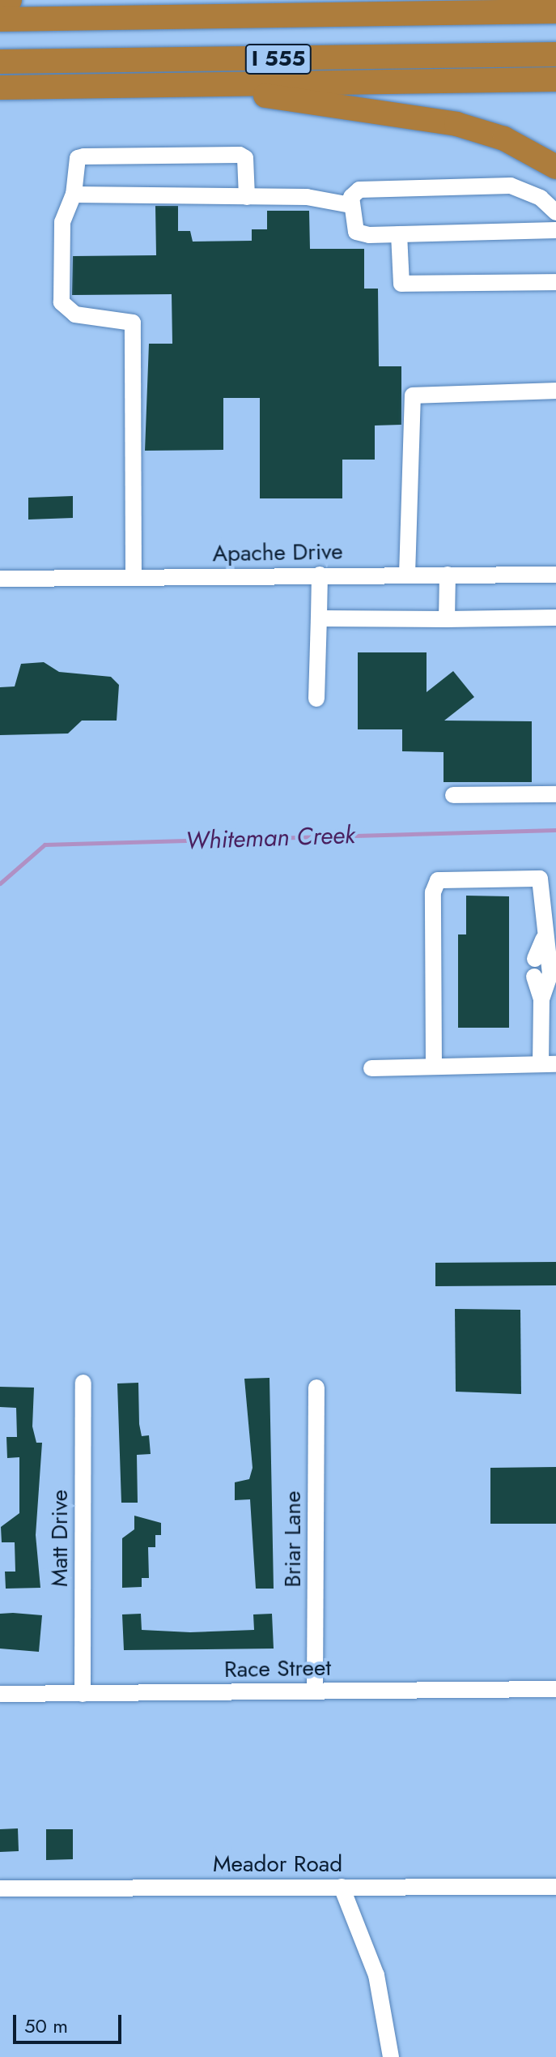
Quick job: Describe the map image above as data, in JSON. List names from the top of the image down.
{
  "streets": {
    "highway": ["I 555"],
    "street": [
      "Apache Drive",
      "Matt Drive",
      "Briar Lane",
      "Race Street",
      "Meador Road"
    ]
  },
  "crossings": [
    ["Matt Drive", "Race Street"],
    ["Briar Lane", "Race Street"]
  ],
  "water": ["Whiteman Creek"],
  "scale_bar": "50 m"
}
